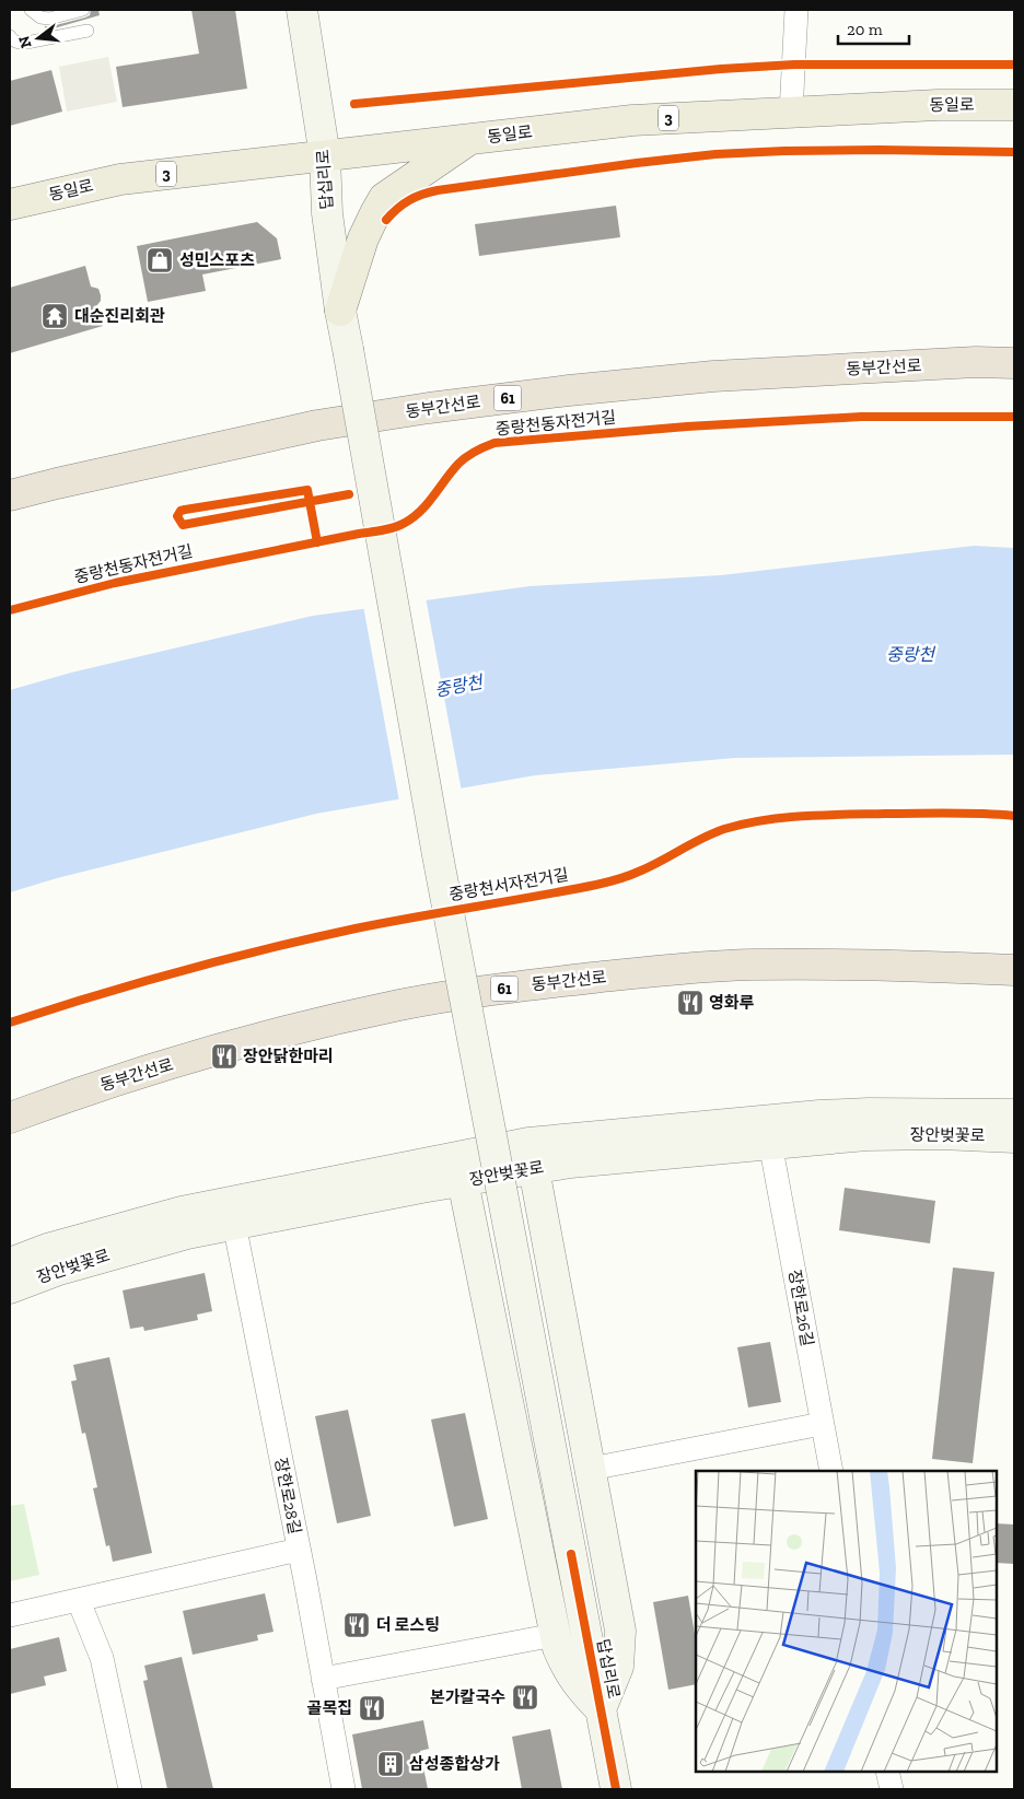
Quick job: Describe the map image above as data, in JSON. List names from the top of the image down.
{
  "streets": {
    "highway": ["동부간선로", "61"],
    "main road": [
      "동일로",
      "3",
      "답십리로",
      "장안벚꽃로"
    ],
    "street": ["장한로26길", "장한로28길"],
    "cycle path": ["중랑천동자전거길", "중랑천서자전거길"]
  },
  "crossings": [
    ["동일로", "답십리로"],
    ["장안벚꽃로", "장한로26길"],
    ["장안벚꽃로", "장한로28길"]
  ],
  "water": ["중랑천"],
  "places": {
    "shop": ["성민스포츠"],
    "temple": ["대순진리회관"],
    "restaurant": [
      "영화루",
      "장안닭한마리",
      "더 로스팅",
      "본가칼국수",
      "골목집"
    ],
    "building": ["삼성종합상가"]
  },
  "scale_bar": "20 m",
  "north": "left"
}
